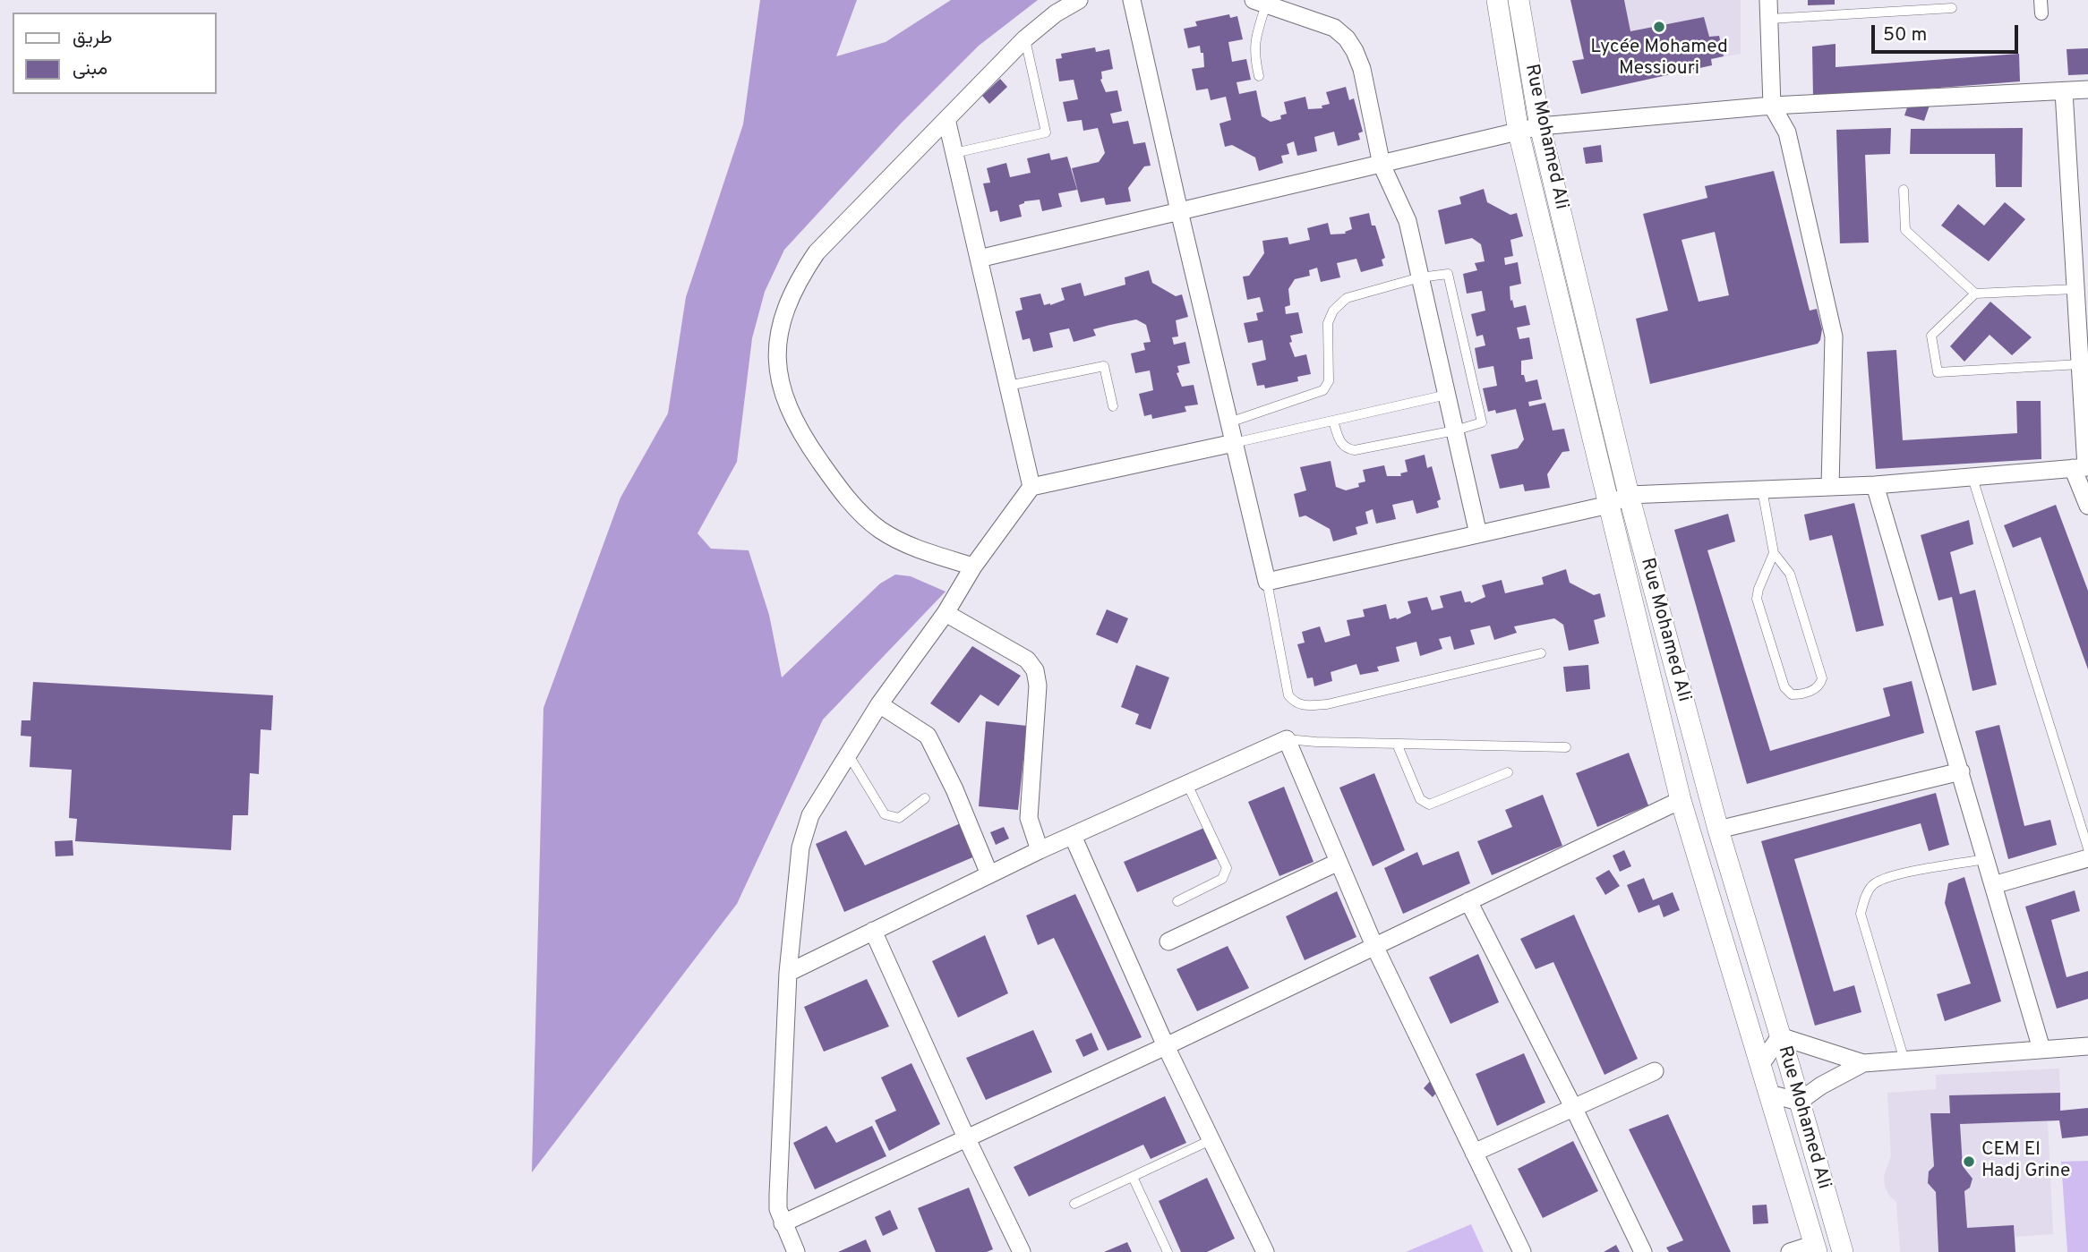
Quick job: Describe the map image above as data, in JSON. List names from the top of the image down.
{
  "streets": {
    "street": ["Rue Mohamed Ali"]
  },
  "places": ["Lycée Mohamed Messiouri", "CEM El Hadj Grine"],
  "legend": ["طريق", "مبنى"],
  "scale_bar": "50 m"
}
